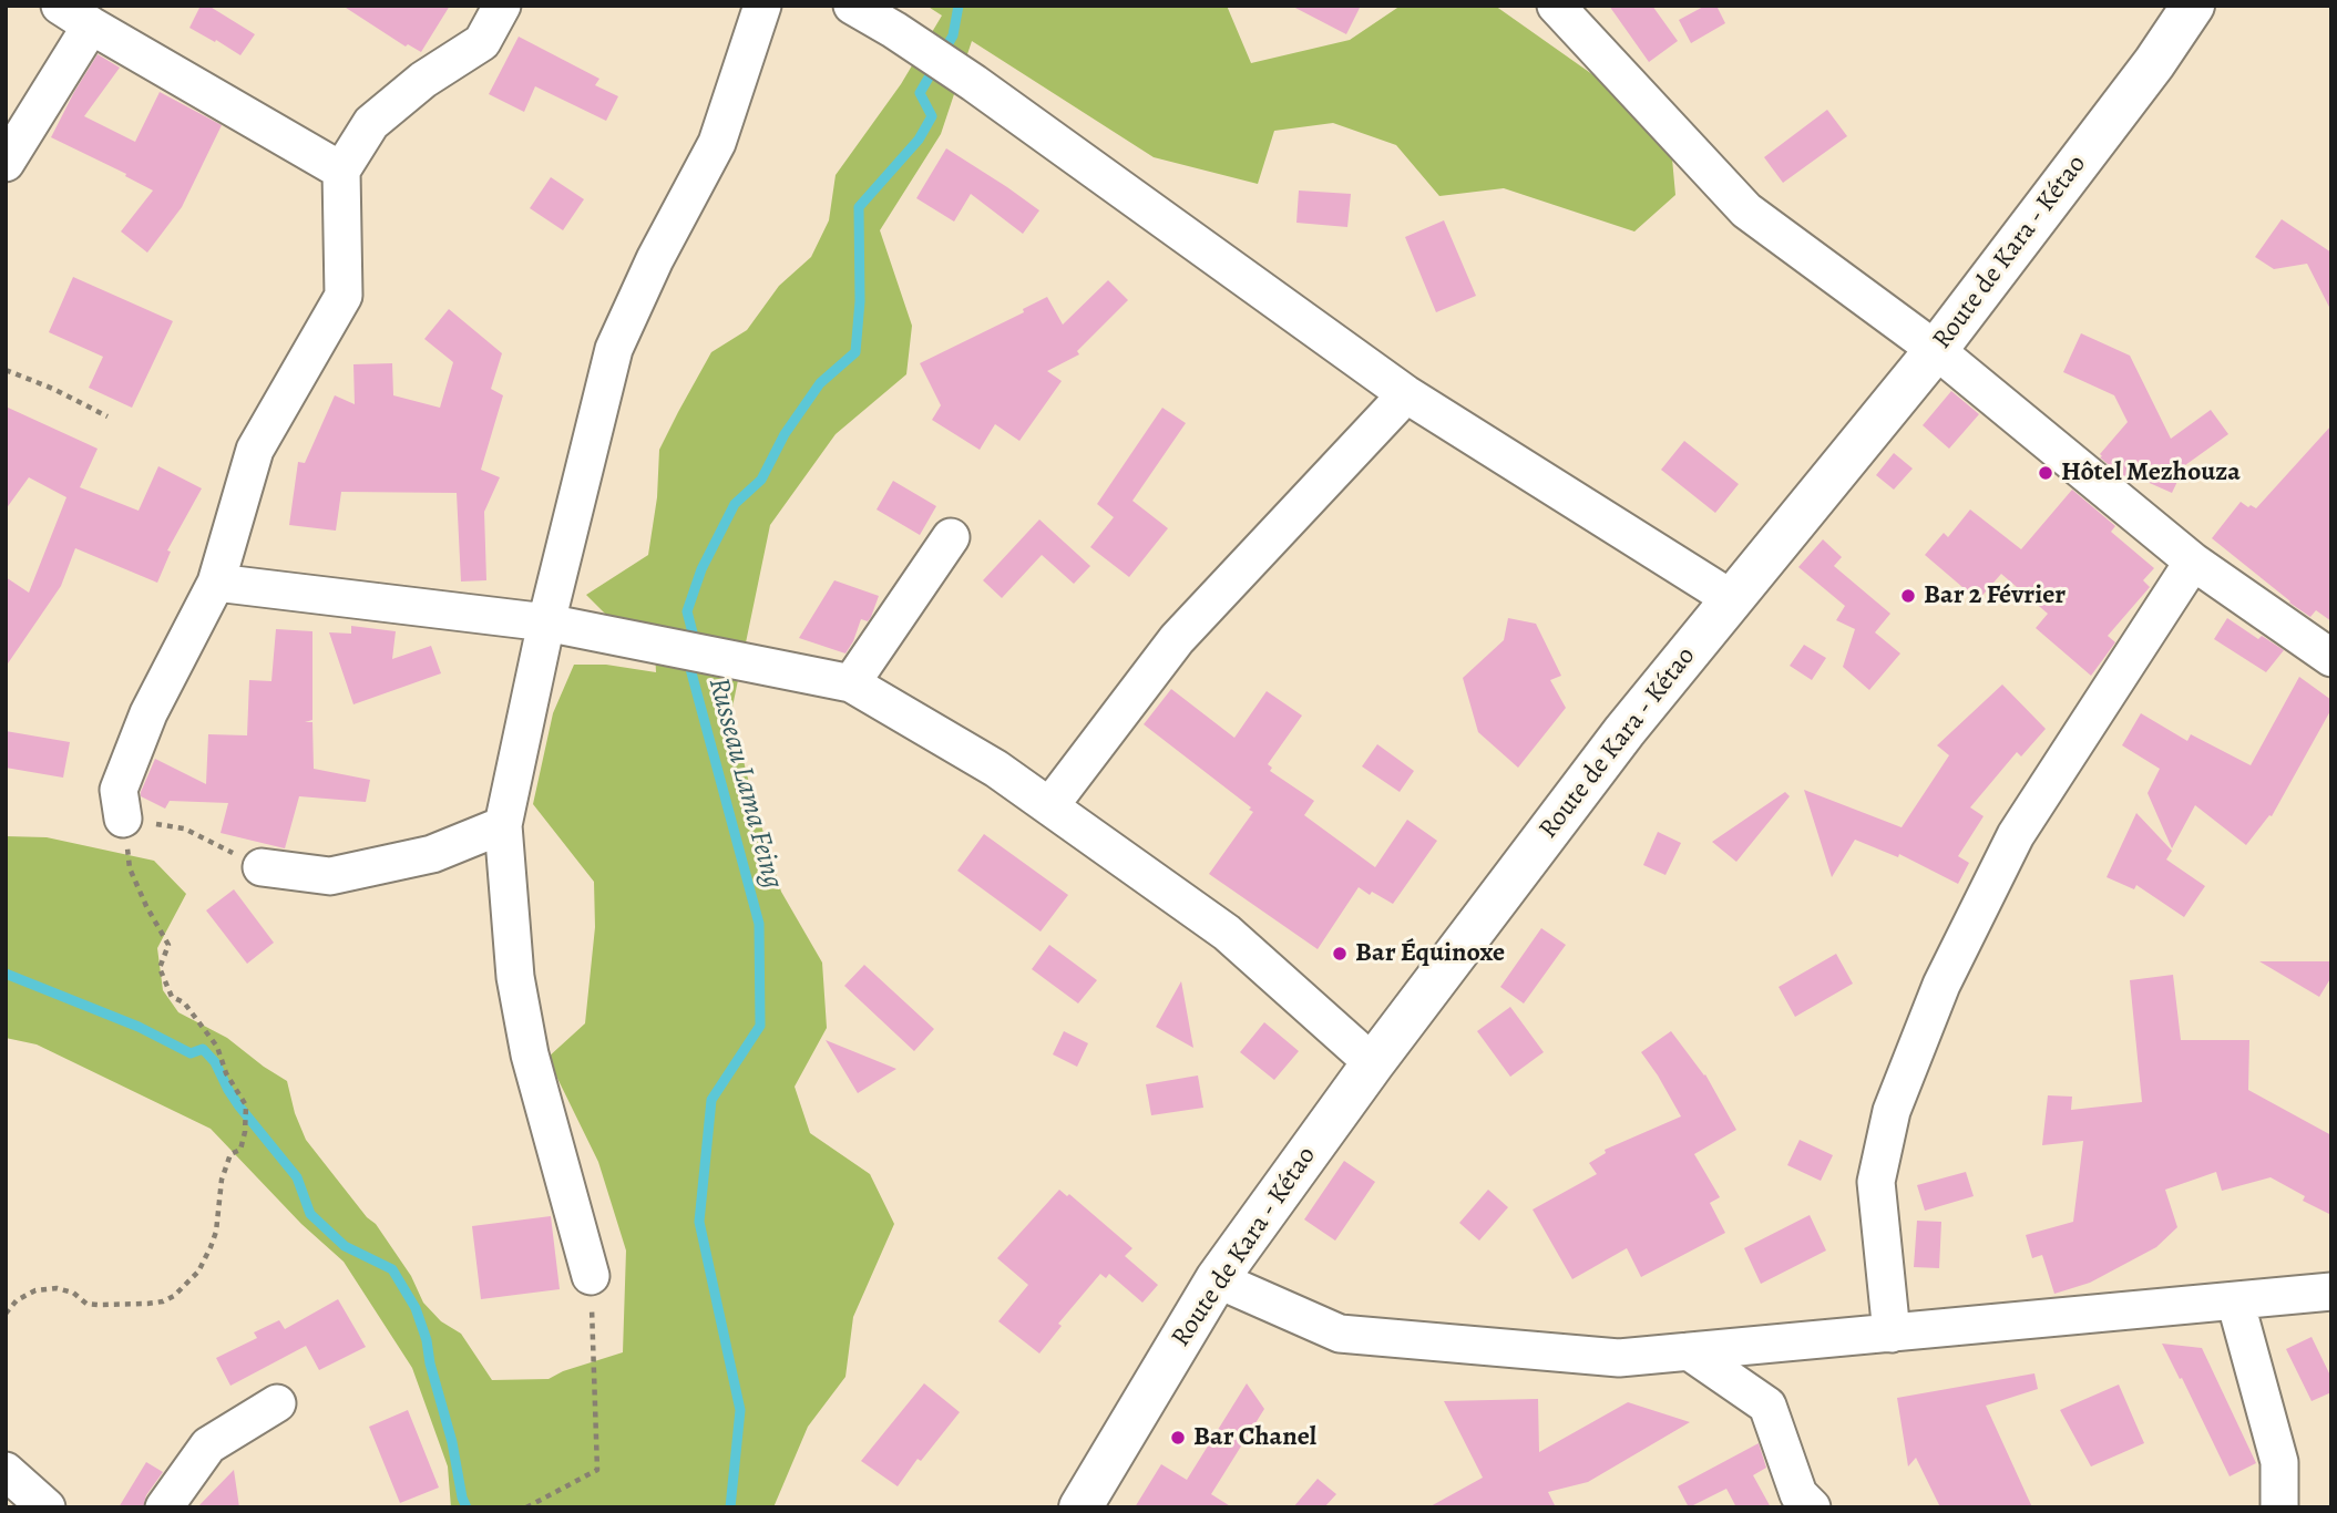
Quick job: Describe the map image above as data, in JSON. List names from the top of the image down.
{
  "streets": {
    "main road": ["Route de Kara - Kétao"]
  },
  "water": ["Russeau Lama Feing"],
  "places": [
    "Hôtel Mezhouza",
    "Bar 2 Février",
    "Bar Équinoxe",
    "Bar Chanel"
  ]
}
